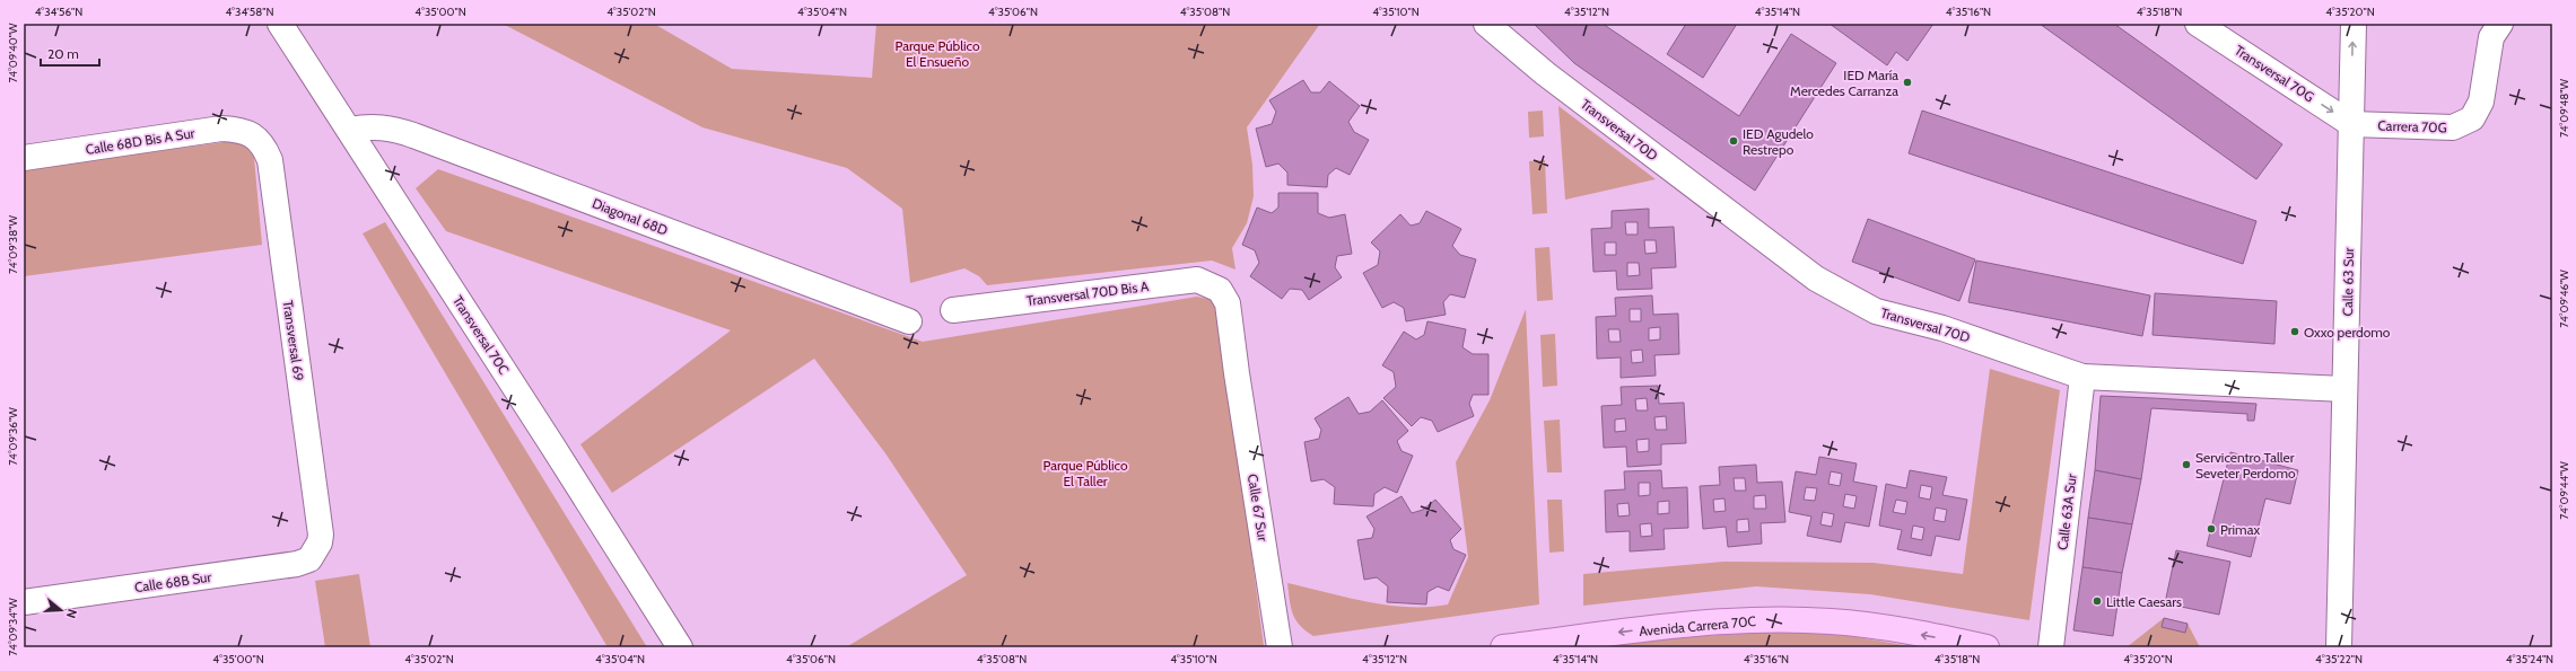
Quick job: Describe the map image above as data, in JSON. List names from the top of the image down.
{
  "streets": {
    "main road": ["Avenida Carrera 70C"],
    "street": [
      "Transversal 70G",
      "Carrera 70G",
      "Transversal 70D",
      "Calle 68D Bis A Sur",
      "Diagonal 68D",
      "Calle 63 Sur",
      "Transversal 70D Bis A",
      "Transversal 70C",
      "Transversal 69",
      "Calle 67 Sur",
      "Calle 63A Sur",
      "Calle 68B Sur"
    ]
  },
  "crossings": [
    ["Transversal 70G", "Carrera 70G"],
    ["Transversal 70G", "Calle 63 Sur"],
    ["Carrera 70G", "Calle 63 Sur"],
    ["Transversal 70D", "Calle 63 Sur"],
    ["Transversal 70D", "Calle 63A Sur"],
    ["Calle 68D Bis A Sur", "Transversal 69"],
    ["Diagonal 68D", "Transversal 70C"],
    ["Transversal 70D Bis A", "Calle 67 Sur"],
    ["Transversal 69", "Calle 68B Sur"]
  ],
  "one_way": ["Transversal 70G", "Avenida Carrera 70C"],
  "parks": ["Parque Público El Ensueño", "Parque Público El Taller"],
  "places": [
    "IED María Mercedes Carranza",
    "IED Agudelo Restrepo",
    "Oxxo perdomo",
    "Servicentro Taller Seveter Perdomo",
    "Primax",
    "Little Caesars"
  ],
  "scale_bar": "20 m",
  "north": "right",
  "coordinates": [
    "4°34'56\"N",
    "4°34'58\"N",
    "4°35'00\"N",
    "4°35'02\"N",
    "4°35'04\"N",
    "4°35'06\"N",
    "4°35'08\"N",
    "4°35'10\"N",
    "4°35'12\"N",
    "4°35'14\"N",
    "4°35'16\"N",
    "4°35'18\"N",
    "4°35'20\"N",
    "74°09'40\"W",
    "74°09'48\"W",
    "74°09'38\"W",
    "74°09'46\"W",
    "74°09'36\"W",
    "74°09'44\"W",
    "74°09'34\"W",
    "4°35'22\"N",
    "4°35'24\"N"
  ]
}
